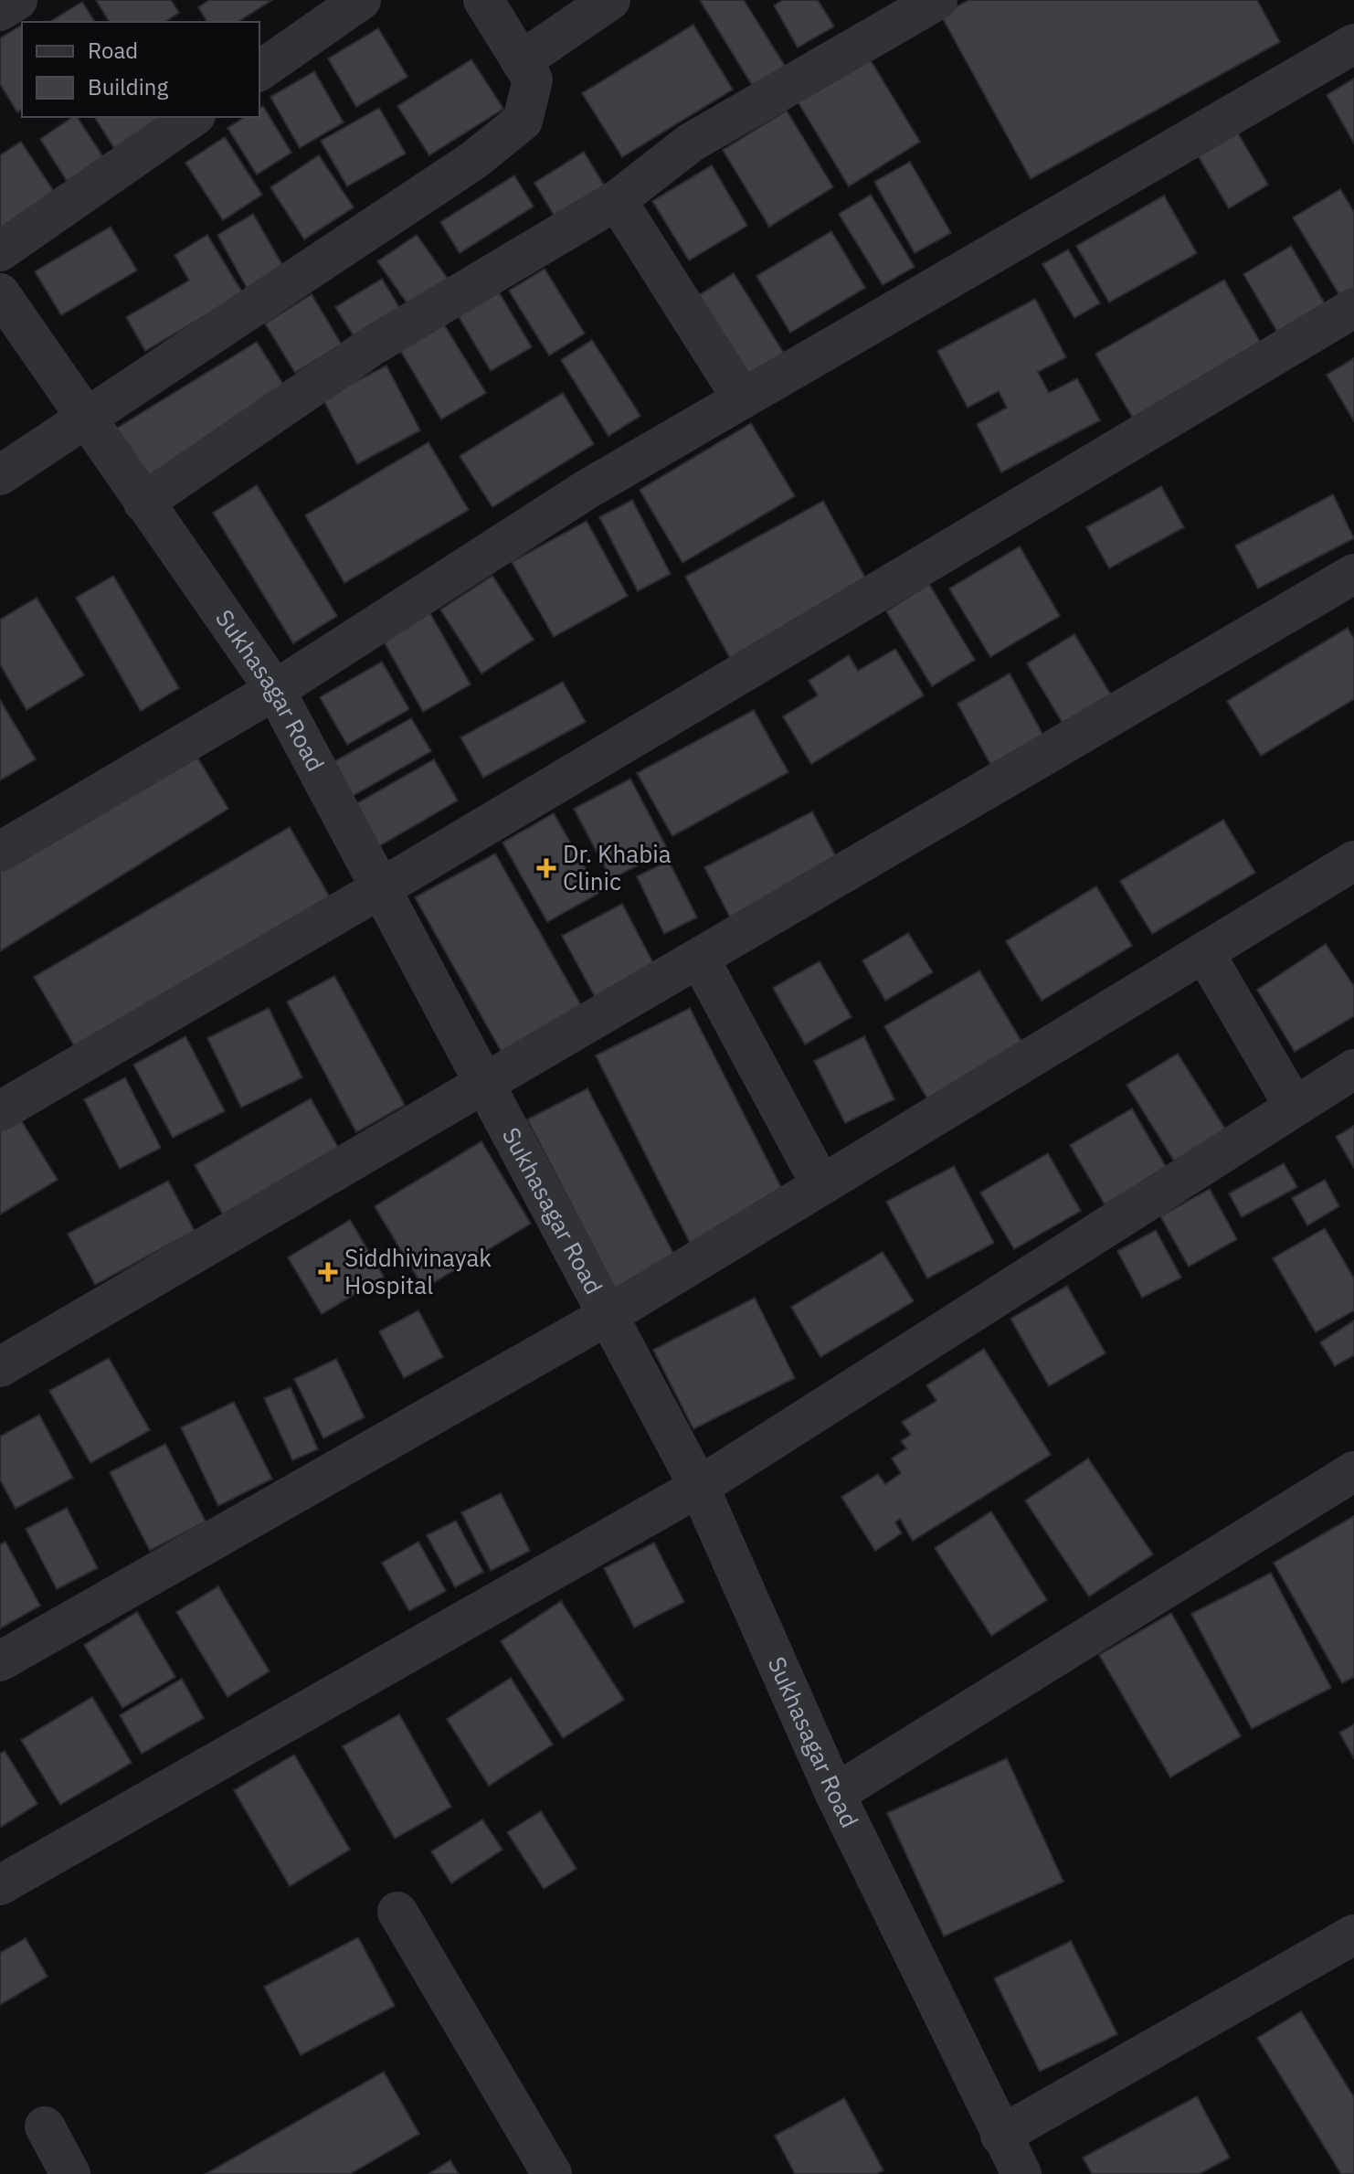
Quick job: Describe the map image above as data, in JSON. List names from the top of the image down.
{
  "streets": {
    "street": ["Sukhasagar Road"]
  },
  "places": {
    "health": ["Dr. Khabia Clinic", "Siddhivinayak Hospital"]
  },
  "legend": ["Road", "Building"]
}
